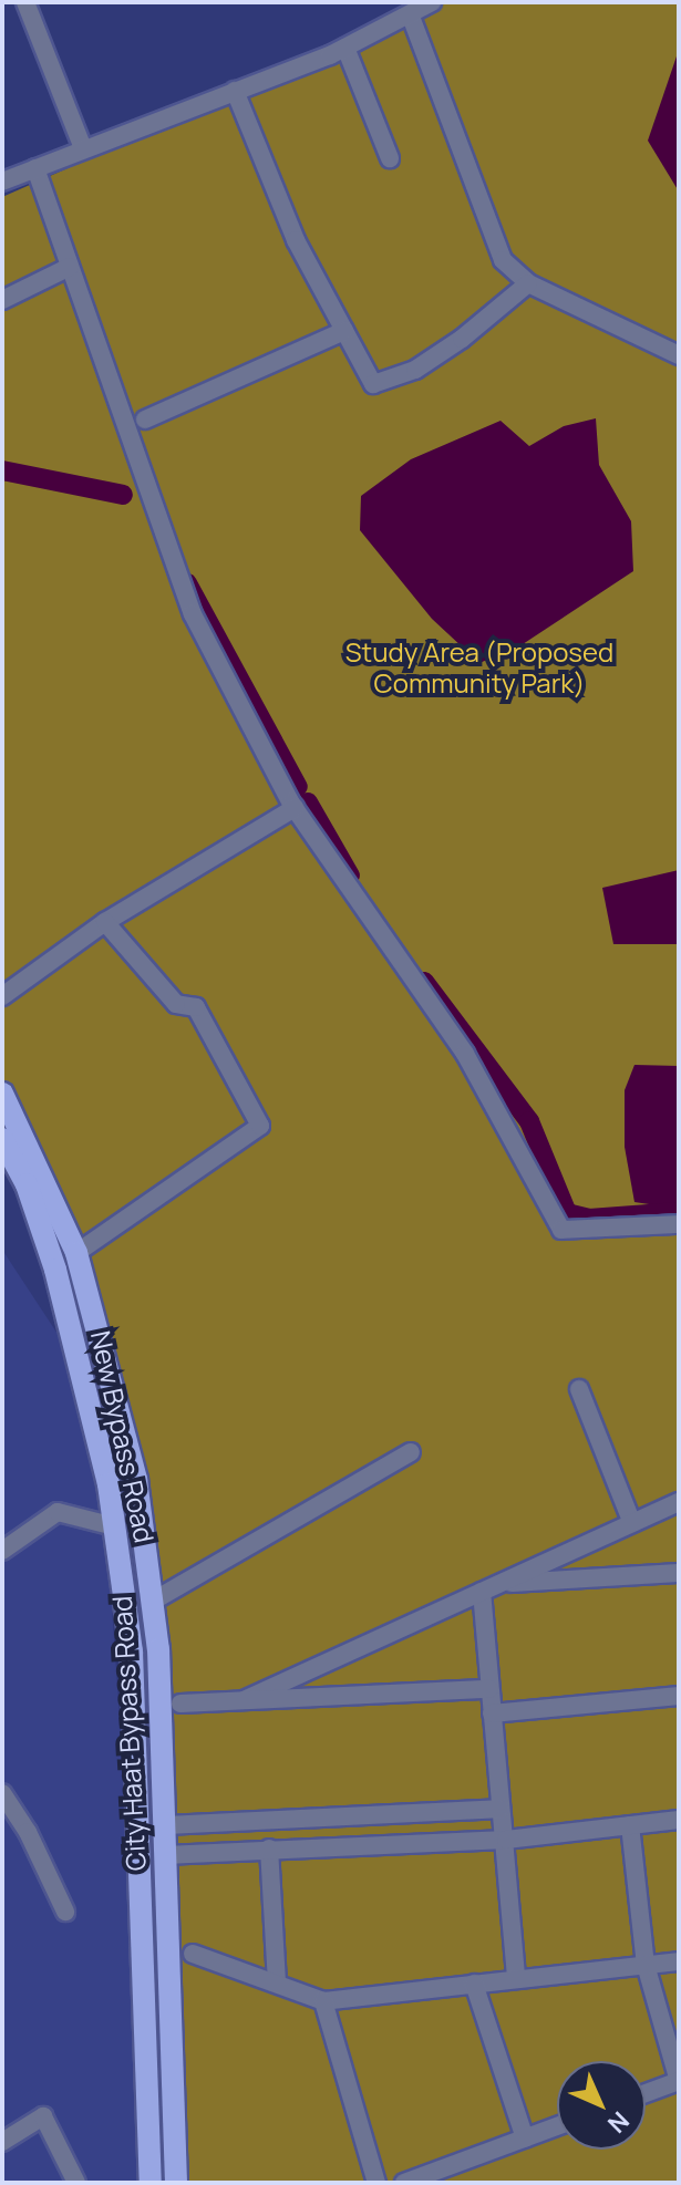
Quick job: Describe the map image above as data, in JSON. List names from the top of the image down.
{
  "streets": {
    "main road": ["New Bypass Road", "City Haat Bypass Road"]
  },
  "parks": ["Study Area (Proposed Community Park)"],
  "north": "bottom right"
}
